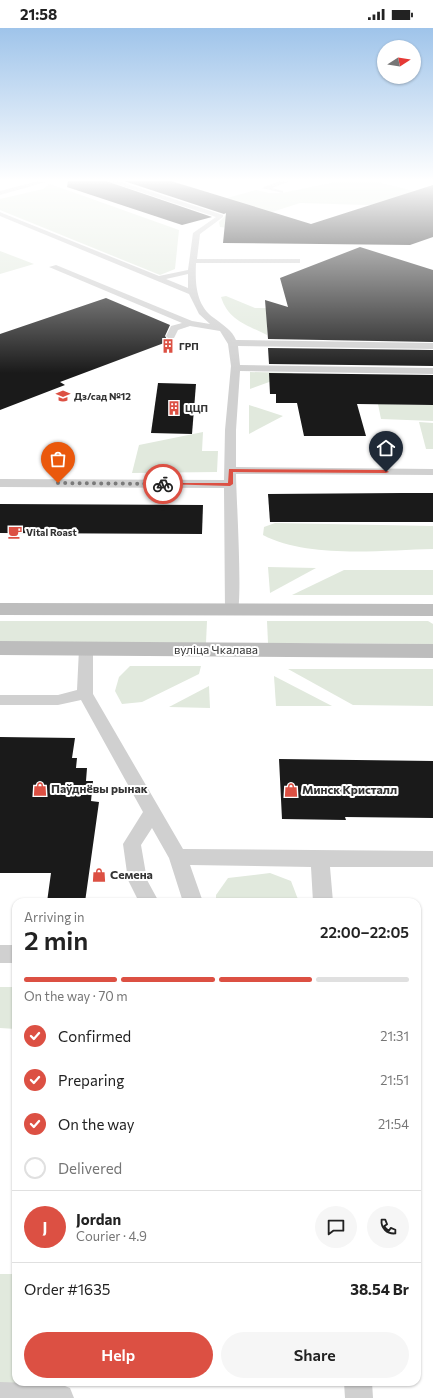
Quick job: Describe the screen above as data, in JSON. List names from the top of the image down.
{
  "streets": {
    "main road": ["вуліца Чкалава"]
  },
  "places": {
    "building": ["ГРП", "ЦЦП"],
    "school or university": ["Дз/сад №12"],
    "cafe": ["Vital Roast"],
    "shop": ["Паўднёвы рынак", "Минск Кристалл", "Семена"]
  },
  "north": "right",
  "page": {
    "status": "21:58",
    "heading": ["2 min", "Arriving in", "22:00–22:05"],
    "panel": [
      "Jordan",
      "Courier · 4.9",
      "Order #1635",
      "38.54 Br"
    ],
    "bar": "On the way · 70 m",
    "list": [
      ["Confirmed", "21:31"],
      ["Preparing", "21:51"],
      ["On the way", "21:54"],
      "Delivered"
    ],
    "round": "J",
    "buttons": ["Help", "Share"]
  }
}
